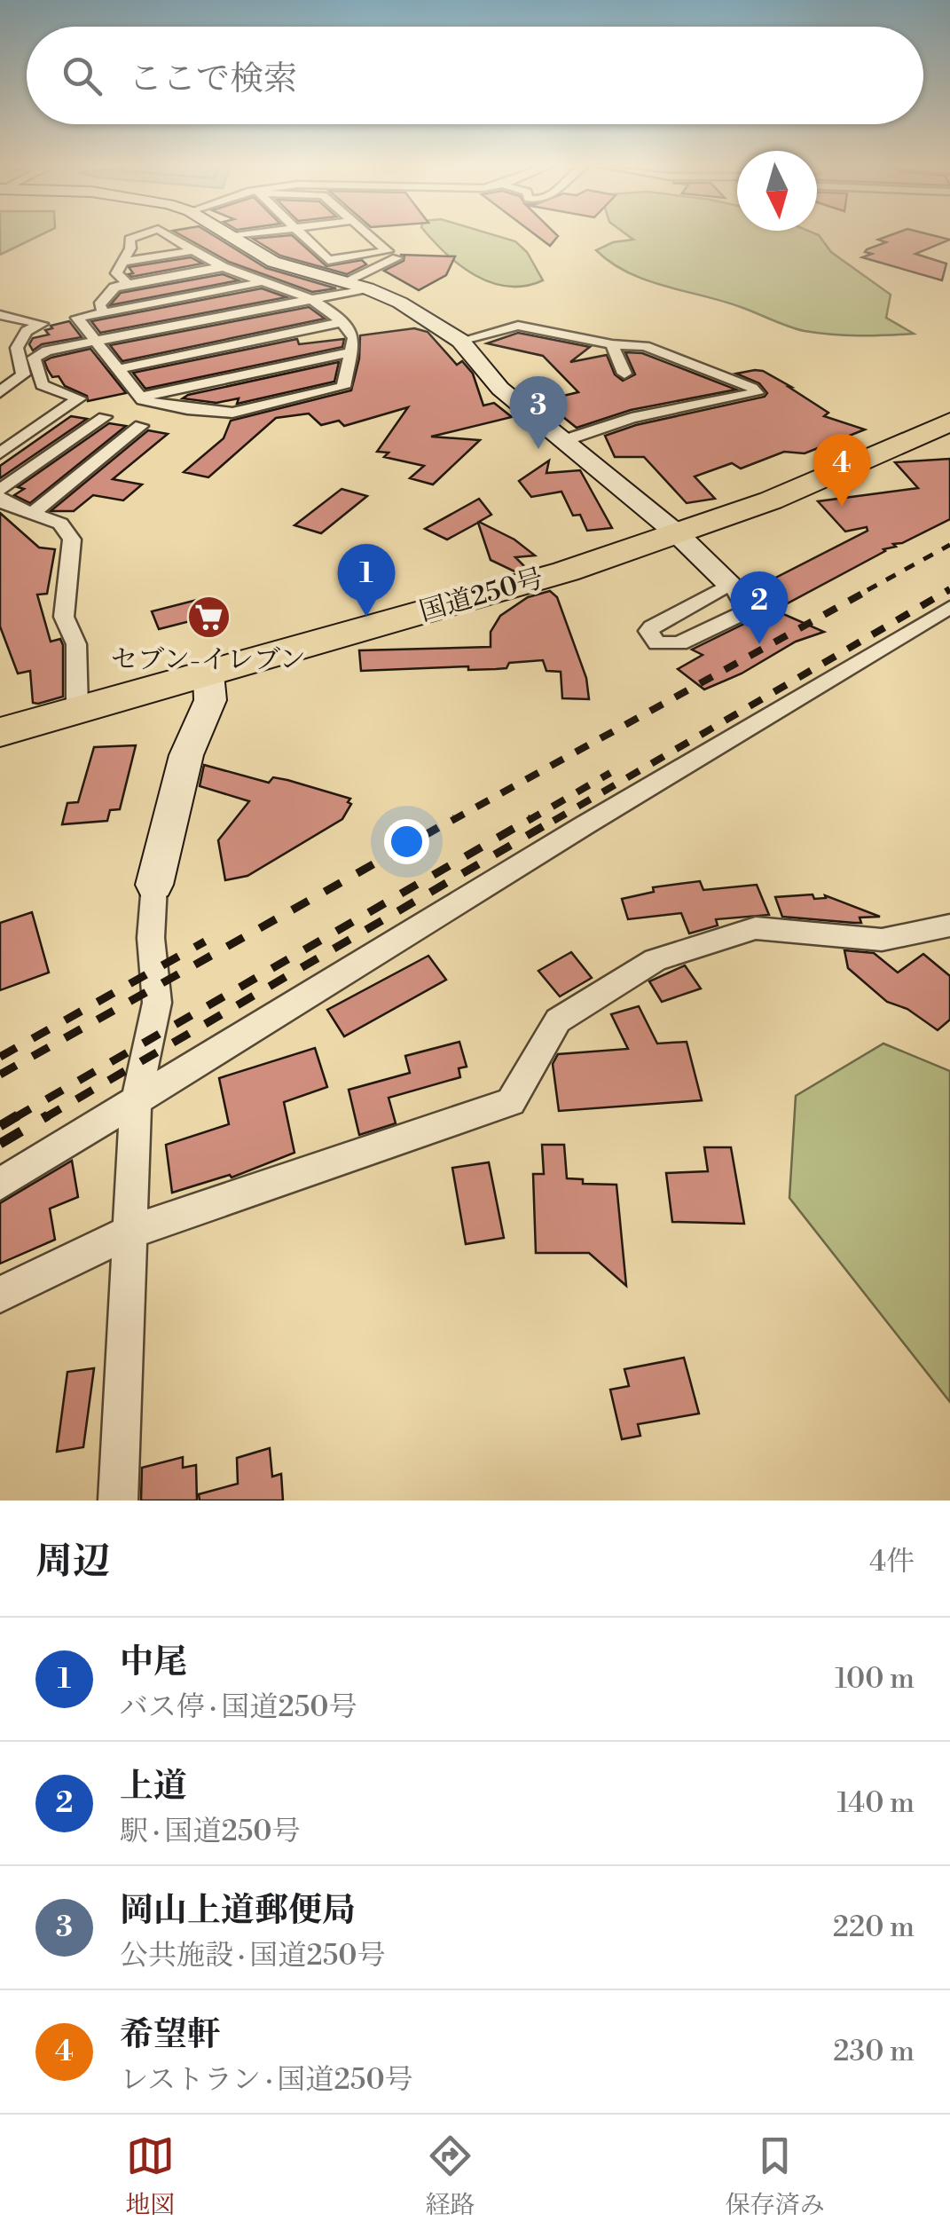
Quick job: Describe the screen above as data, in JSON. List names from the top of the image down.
{
  "streets": {
    "highway": ["国道250号"]
  },
  "places": {
    "supermarket": ["セブン-イレブン"]
  },
  "north": "bottom",
  "page": {
    "search": "ここで検索",
    "pins": [
      "3",
      "4",
      "1",
      "2"
    ],
    "heading": ["周辺", "4件"],
    "list": [
      {
        "mark": "1",
        "name": "中尾",
        "note": "バス停 · 国道250号",
        "value": "100 m"
      },
      {
        "mark": "2",
        "name": "上道",
        "note": "駅 · 国道250号",
        "value": "140 m"
      },
      {
        "mark": "3",
        "name": "岡山上道郵便局",
        "note": "公共施設 · 国道250号",
        "value": "220 m"
      },
      {
        "mark": "4",
        "name": "希望軒",
        "note": "レストラン · 国道250号",
        "value": "230 m"
      }
    ],
    "nav": ["地図", "経路", "保存済み"]
  }
}
